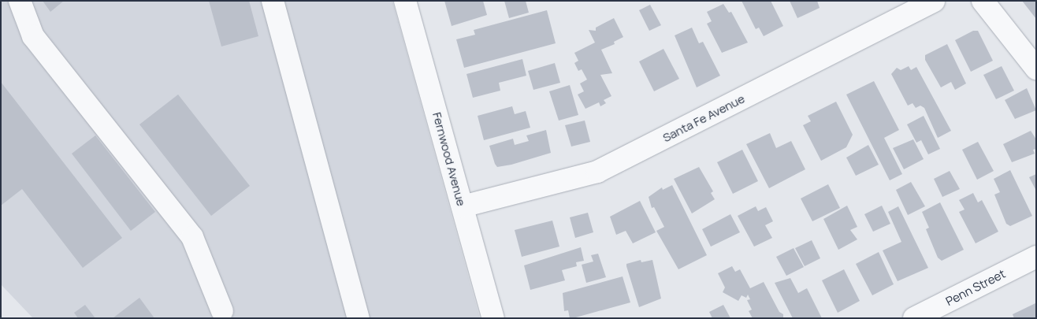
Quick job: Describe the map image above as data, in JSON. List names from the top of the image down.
{
  "streets": {
    "street": ["Santa Fe Avenue", "Fernwood Avenue", "Penn Street"]
  },
  "crossings": [
    ["Santa Fe Avenue", "Fernwood Avenue"]
  ]
}
